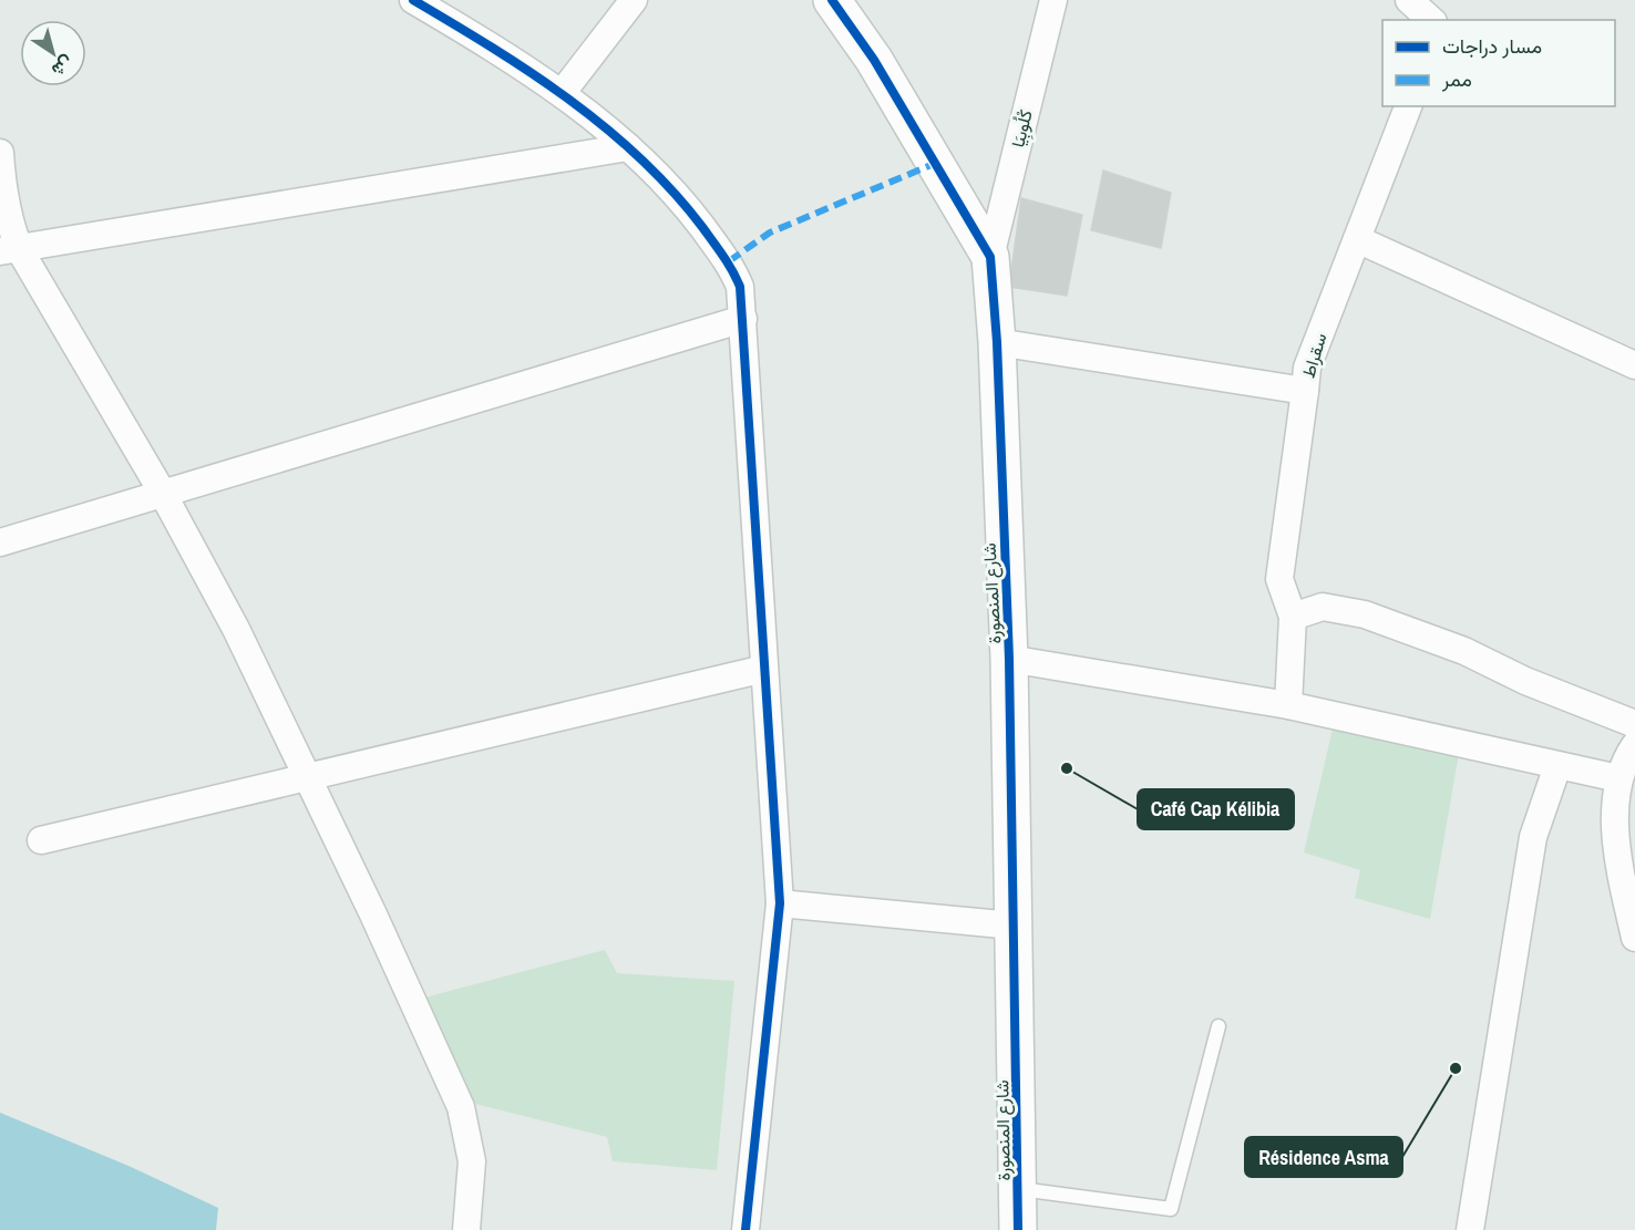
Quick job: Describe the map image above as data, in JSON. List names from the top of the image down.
{
  "streets": {
    "street": ["كْلُوبِيَا", "سقراط", "شارع المنصورة"]
  },
  "crossings": [
    ["كْلُوبِيَا", "شارع المنصورة"],
    ["سقراط", "شارع المنصورة"]
  ],
  "places": ["Café Cap Kélibia", "Résidence Asma"],
  "legend": ["مسار دراجات", "ممر"],
  "north": "bottom right"
}
